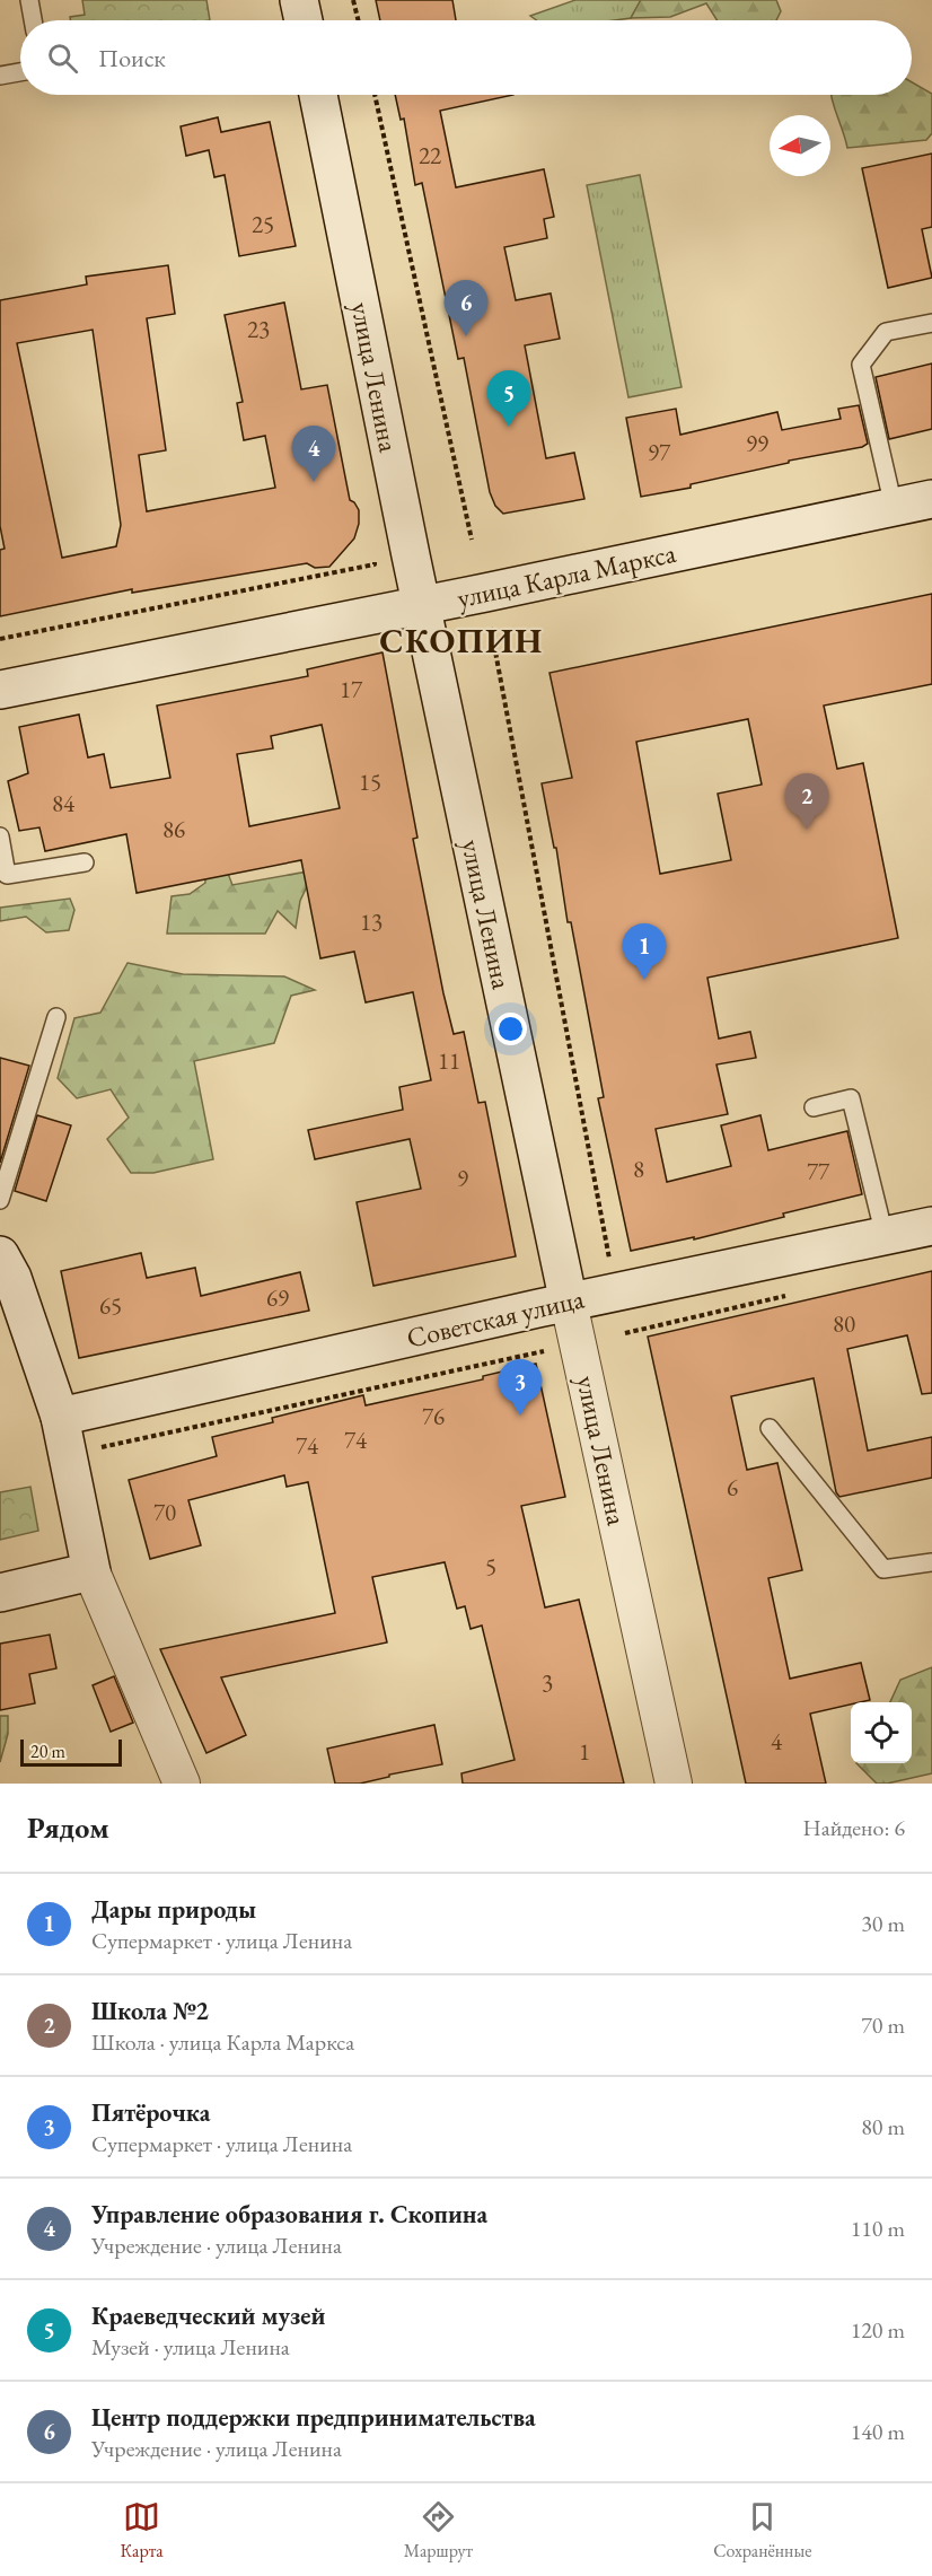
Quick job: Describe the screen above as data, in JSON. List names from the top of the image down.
{
  "streets": {
    "street": ["улица Ленина", "улица Карла Маркса", "Советская улица"]
  },
  "crossings": [
    ["улица Ленина", "улица Карла Маркса"],
    ["улица Ленина", "Советская улица"]
  ],
  "districts": ["СКОПИН"],
  "house_numbers": [
    "22",
    "25",
    "23",
    "99",
    "97",
    "17",
    "15",
    "84",
    "86",
    "13",
    "11",
    "8",
    "77",
    "9",
    "69",
    "65",
    "80",
    "76",
    "74",
    "74",
    "6",
    "70",
    "5",
    "3",
    "4",
    "1"
  ],
  "scale_bar": "20 m",
  "north": "left",
  "page": {
    "search": "Поиск",
    "pins": [
      "6",
      "5",
      "4",
      "2",
      "1",
      "3"
    ],
    "scale": "20 m",
    "heading": ["Рядом", "Найдено: 6"],
    "list": [
      {
        "mark": "1",
        "name": "Дары природы",
        "note": "Супермаркет · улица Ленина",
        "value": "30 m"
      },
      {
        "mark": "2",
        "name": "Школа №2",
        "note": "Школа · улица Карла Маркса",
        "value": "70 m"
      },
      {
        "mark": "3",
        "name": "Пятёрочка",
        "note": "Супермаркет · улица Ленина",
        "value": "80 m"
      },
      {
        "mark": "4",
        "name": "Управление образования г. Скопина",
        "note": "Учреждение · улица Ленина",
        "value": "110 m"
      },
      {
        "mark": "5",
        "name": "Краеведческий музей",
        "note": "Музей · улица Ленина",
        "value": "120 m"
      },
      {
        "mark": "6",
        "name": "Центр поддержки предпринимательства",
        "note": "Учреждение · улица Ленина",
        "value": "140 m"
      }
    ],
    "nav": ["Карта", "Маршрут", "Сохранённые"]
  }
}
